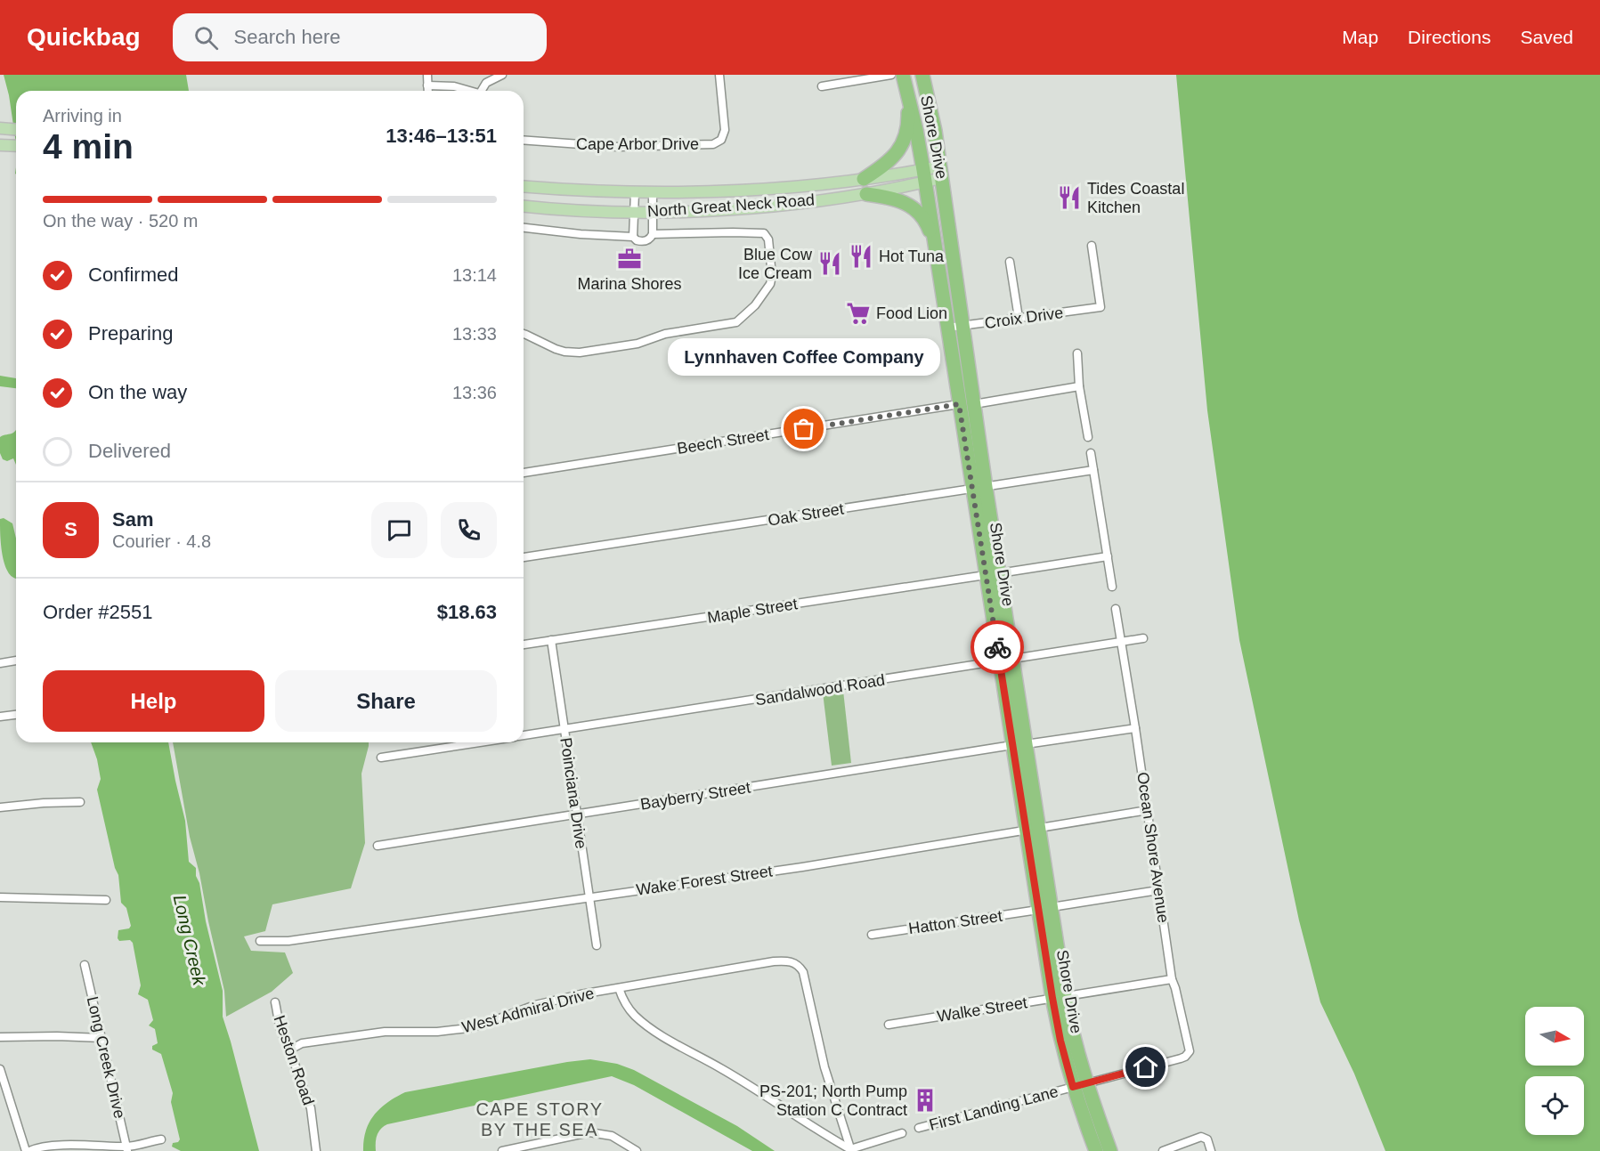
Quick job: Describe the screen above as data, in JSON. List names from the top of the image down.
{
  "streets": {
    "highway": ["Shore Drive"],
    "main road": ["North Great Neck Road"],
    "street": [
      "Cape Arbor Drive",
      "Croix Drive",
      "Beech Street",
      "Oak Street",
      "Maple Street",
      "Sandalwood Road",
      "Poinciana Drive",
      "Bayberry Street",
      "Ocean Shore Avenue",
      "Wake Forest Street",
      "Hatton Street",
      "Walke Street",
      "West Admiral Drive",
      "Long Creek Drive",
      "Heston Road",
      "First Landing Lane"
    ]
  },
  "crossings": [
    ["Shore Drive", "North Great Neck Road"],
    ["Shore Drive", "Croix Drive"],
    ["Shore Drive", "Beech Street"],
    ["Shore Drive", "Oak Street"],
    ["Shore Drive", "Maple Street"],
    ["Shore Drive", "Sandalwood Road"],
    ["Shore Drive", "Bayberry Street"],
    ["Shore Drive", "Wake Forest Street"],
    ["Shore Drive", "Hatton Street"],
    ["Shore Drive", "Walke Street"],
    ["Shore Drive", "First Landing Lane"],
    ["Maple Street", "Poinciana Drive"],
    ["Sandalwood Road", "Poinciana Drive"],
    ["Sandalwood Road", "Ocean Shore Avenue"],
    ["Poinciana Drive", "Bayberry Street"],
    ["Poinciana Drive", "Wake Forest Street"],
    ["Bayberry Street", "Ocean Shore Avenue"],
    ["Ocean Shore Avenue", "Wake Forest Street"],
    ["Ocean Shore Avenue", "Hatton Street"],
    ["Ocean Shore Avenue", "Walke Street"],
    ["Ocean Shore Avenue", "First Landing Lane"],
    ["West Admiral Drive", "Heston Road"]
  ],
  "districts": ["CAPE STORY BY THE SEA"],
  "water": ["Long Creek"],
  "places": {
    "restaurant": ["Tides Coastal Kitchen", "Hot Tuna", "Blue Cow Ice Cream"],
    "office": ["Marina Shores"],
    "supermarket": ["Food Lion"],
    "other": ["Lynnhaven Coffee Company"],
    "building": ["PS-201; North Pump Station C Contract"]
  },
  "north": "right",
  "page": {
    "header": "Quickbag",
    "search": "Search here",
    "nav": ["Map", "Directions", "Saved"],
    "heading": ["4 min", "Arriving in", "13:46–13:51"],
    "panel": [
      "Sam",
      "Courier · 4.8",
      "Order #2551",
      "$18.63"
    ],
    "bar": "On the way · 520 m",
    "list": [
      ["Confirmed", "13:14"],
      ["Preparing", "13:33"],
      ["On the way", "13:36"],
      "Delivered"
    ],
    "bubble": "Lynnhaven Coffee Company",
    "round": "S",
    "buttons": ["Help", "Share"]
  }
}
